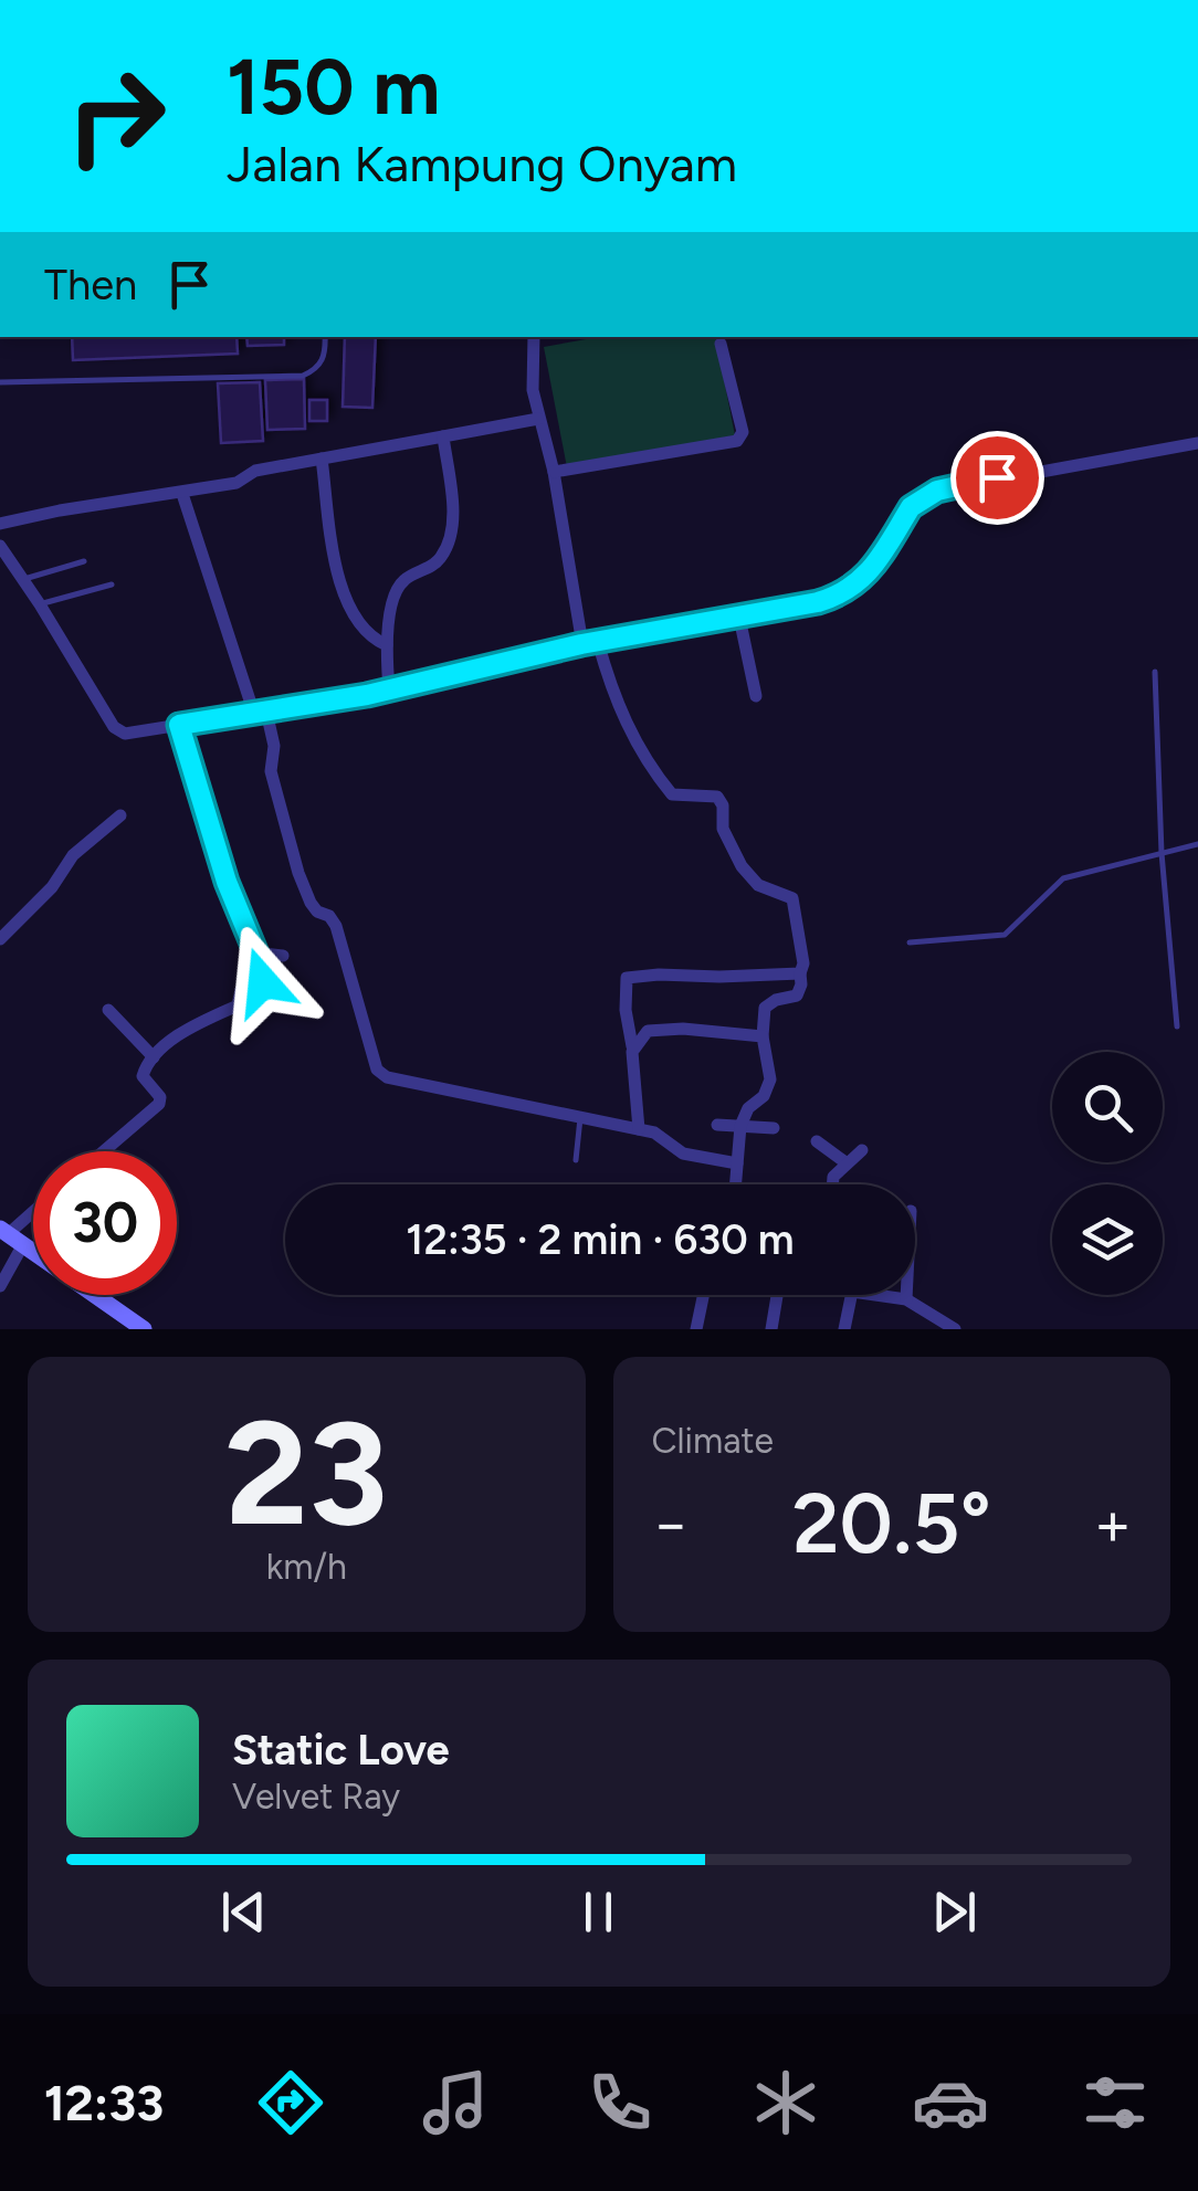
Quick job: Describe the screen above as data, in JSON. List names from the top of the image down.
{
  "page": {
    "turn": ["150 m", "Jalan Kampung Onyam"],
    "then": "Then",
    "limit": "30",
    "trip": "12:35 · 2 min · 630 m",
    "tile": [
      ["23", "km/h"],
      "Climate"
    ],
    "heat": ["−", "20.5°", "+"],
    "song": ["Static Love", "Velvet Ray"],
    "tabs": "12:33"
  }
}
